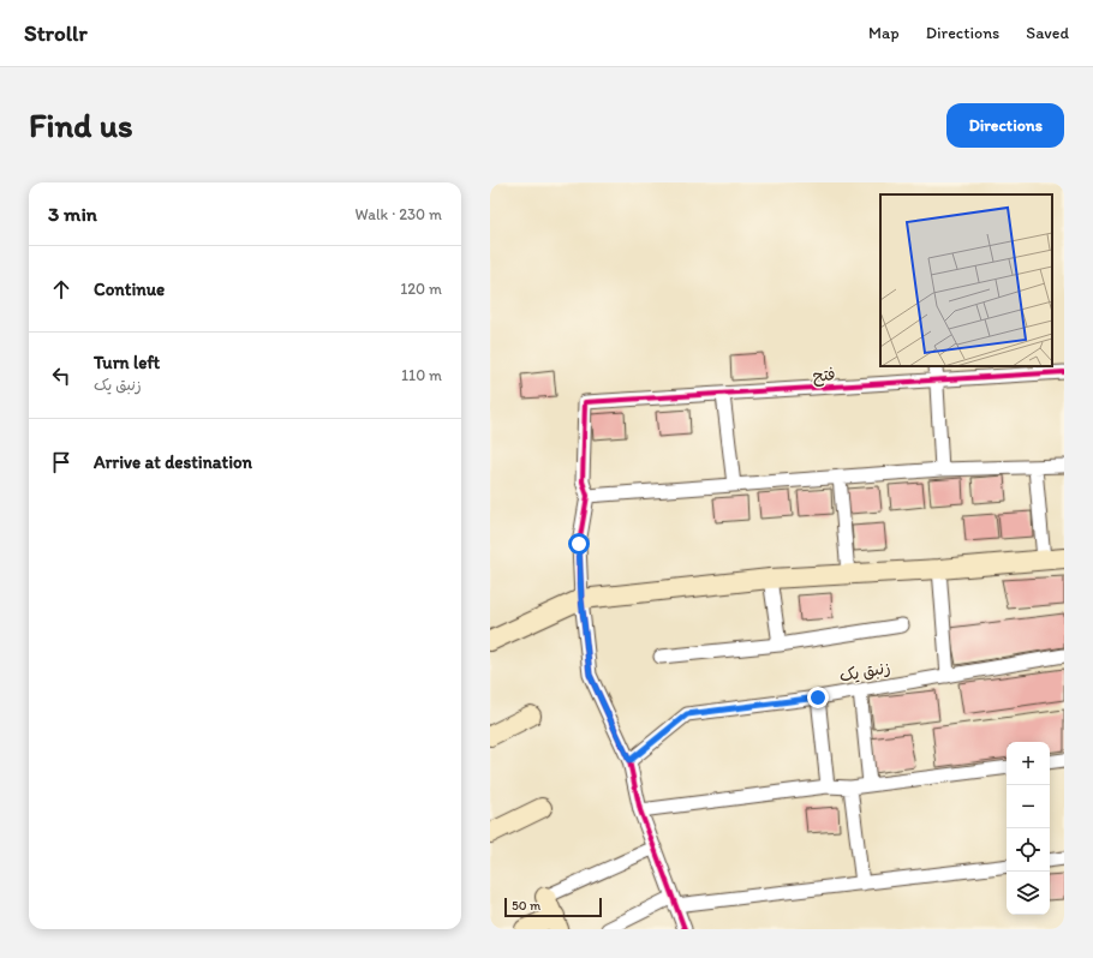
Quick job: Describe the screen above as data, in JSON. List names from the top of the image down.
{
  "streets": {
    "street": ["فتح", "زنبق یک"]
  },
  "scale_bar": "50 m",
  "page": {
    "header": "Strollr",
    "nav": ["Map", "Directions", "Saved"],
    "buttons": "Directions",
    "title": "Find us",
    "heading": ["3 min", "Walk · 230 m"],
    "list": [
      ["Continue", "120 m"],
      ["Turn left", "زنبق یک", "110 m"],
      "Arrive at destination"
    ],
    "map_buttons": ["+", "−"],
    "scale": "50 m"
  }
}
